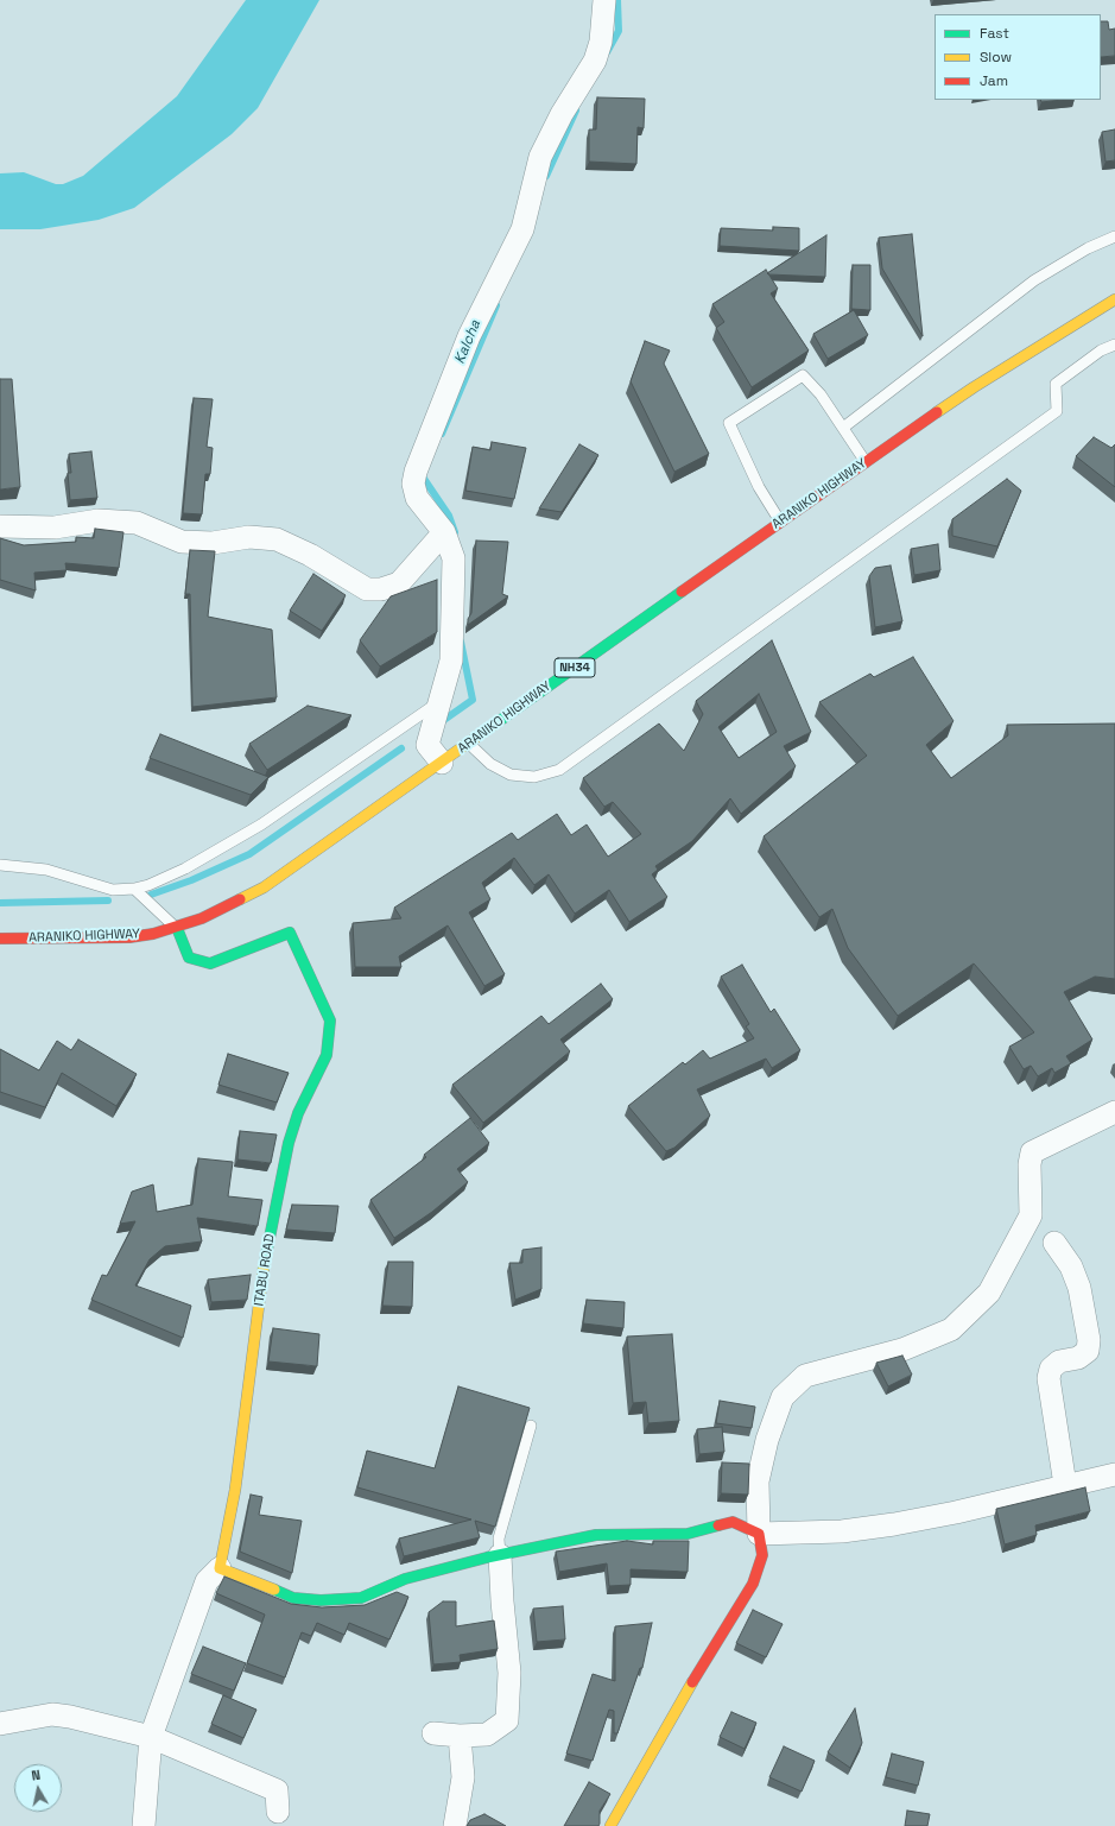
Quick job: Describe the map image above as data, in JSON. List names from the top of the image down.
{
  "streets": {
    "main road": ["ARANIKO HIGHWAY", "NH34", "ITABU ROAD"]
  },
  "crossings": [
    ["ARANIKO HIGHWAY", "ITABU ROAD"]
  ],
  "water": ["Kalcha"],
  "legend": ["Fast", "Slow", "Jam"],
  "north": "top"
}
